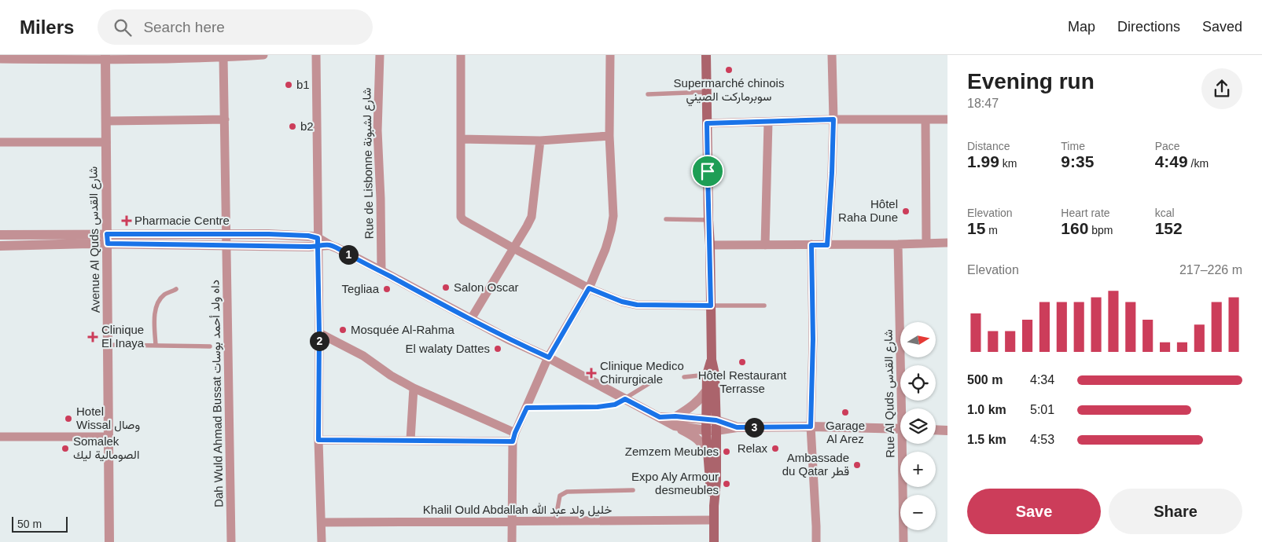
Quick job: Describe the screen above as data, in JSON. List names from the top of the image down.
{
  "streets": {
    "street": [
      "Rue de Lisbonne شارع لشبونة",
      "Avenue Al Quds شارع القدس",
      "Dah Wuld Ahmad Bussat داه ولد أحمد بوسات",
      "Rue Al Quds شارع القدس",
      "Khalil Ould Abdallah خليل ولد عبد الله"
    ]
  },
  "places": {
    "other": [
      "Supermarché chinois سوبرماركت الصيني",
      "b1",
      "b2",
      "Hôtel Raha Dune",
      "Salon Oscar",
      "Tegliaa",
      "Mosquée Al-Rahma",
      "El walaty Dattes",
      "Hôtel Restaurant Terrasse",
      "Garage Al Arez",
      "Hotel Wissal وصال",
      "Somalek الصومالية ليك",
      "Relax",
      "Zemzem Meubles",
      "Ambassade du Qatar قطر",
      "Expo Aly Armour desmeubles"
    ],
    "health": ["Pharmacie Centre", "Clinique El Inaya", "Clinique Medico Chirurgicale"]
  },
  "scale_bar": "50 m",
  "north": "right",
  "page": {
    "header": "Milers",
    "search": "Search here",
    "nav": ["Map", "Directions", "Saved"],
    "heading": ["Evening run", "18:47"],
    "stats": [
      ["Distance", "1.99 km"],
      ["Time", "9:35"],
      ["Pace", "4:49 /km"],
      ["Elevation", "15 m"],
      ["Heart rate", "160 bpm"],
      ["kcal", "152"]
    ],
    "pins": ["1", "2", "3"],
    "chart": ["Elevation", "217–226 m"],
    "map_buttons": ["+", "−"],
    "list": [
      {
        "name": "500 m",
        "note": "4:34"
      },
      {
        "name": "1.0 km",
        "note": "5:01"
      },
      {
        "name": "1.5 km",
        "note": "4:53"
      }
    ],
    "buttons": ["Save", "Share"],
    "scale": "50 m"
  }
}
